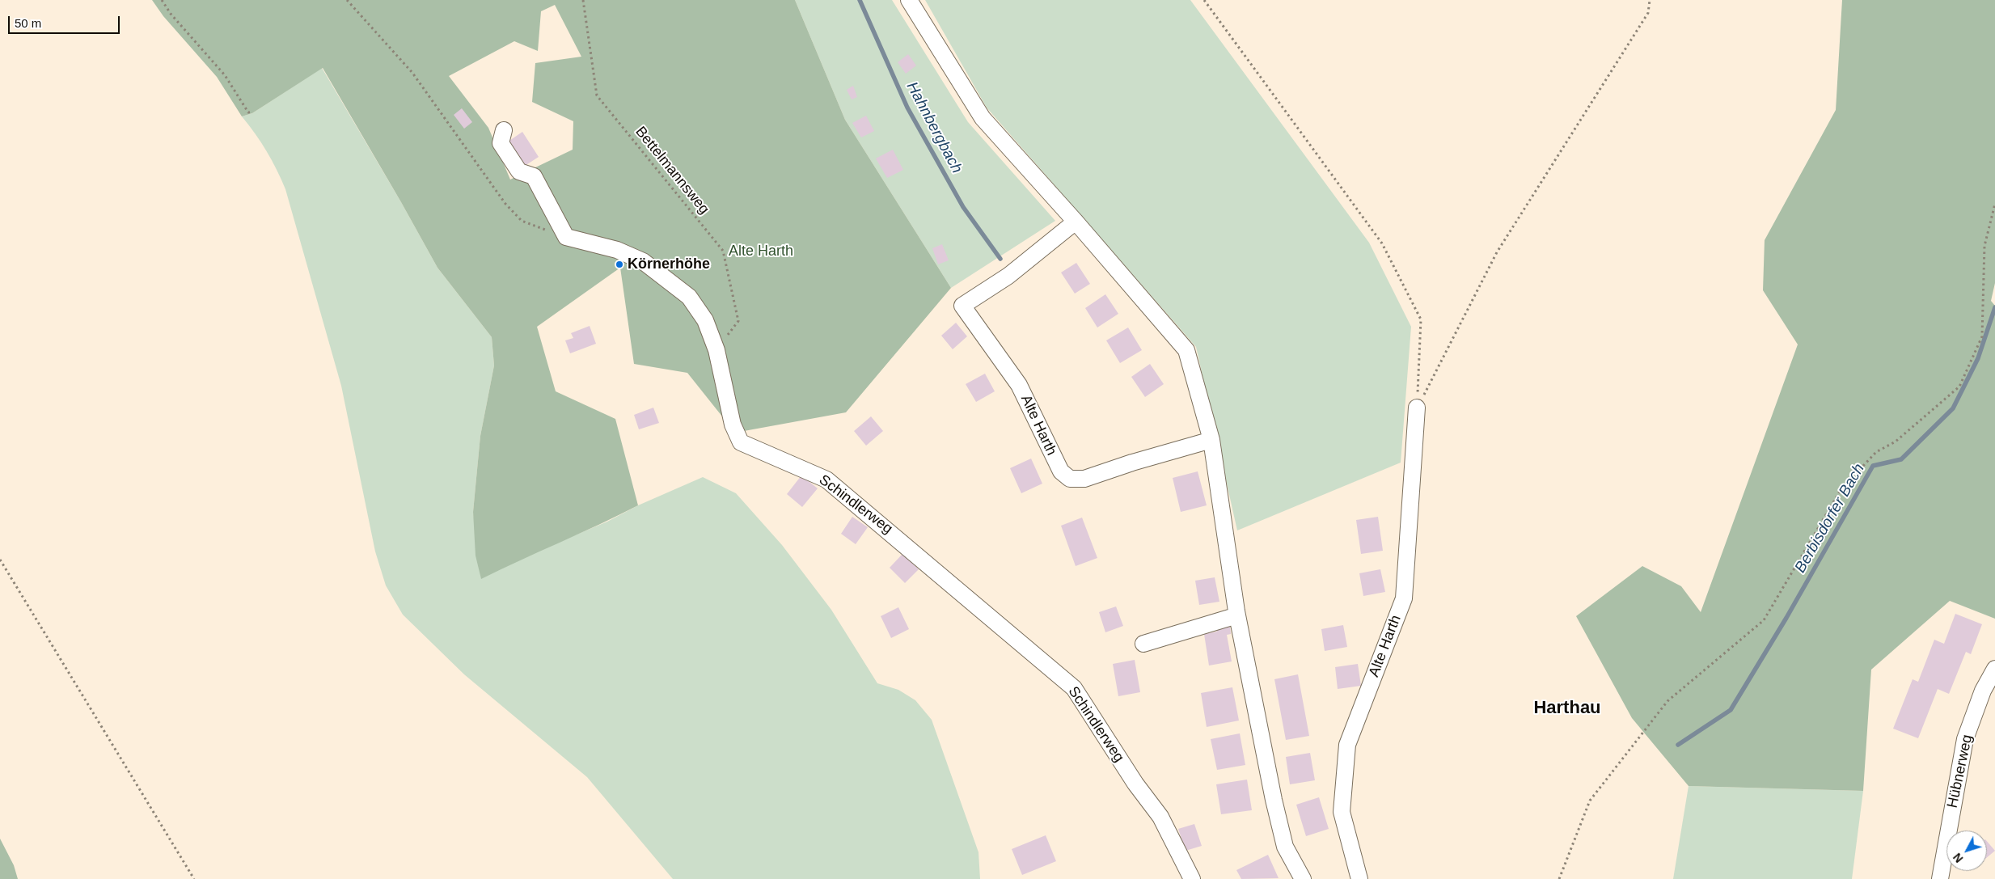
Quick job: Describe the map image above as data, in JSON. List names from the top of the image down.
{
  "streets": {
    "street": ["Alte Harth", "Schindlerweg", "Hübnerweg"],
    "path": ["Bettelmannsweg"]
  },
  "crossings": [
    ["Bettelmannsweg", "Schindlerweg"]
  ],
  "districts": ["Harthau"],
  "water": ["Hahnbergbach", "Berbisdorfer Bach"],
  "parks": ["Alte Harth"],
  "places": ["Körnerhöhe"],
  "scale_bar": "50 m",
  "north": "bottom left"
}
